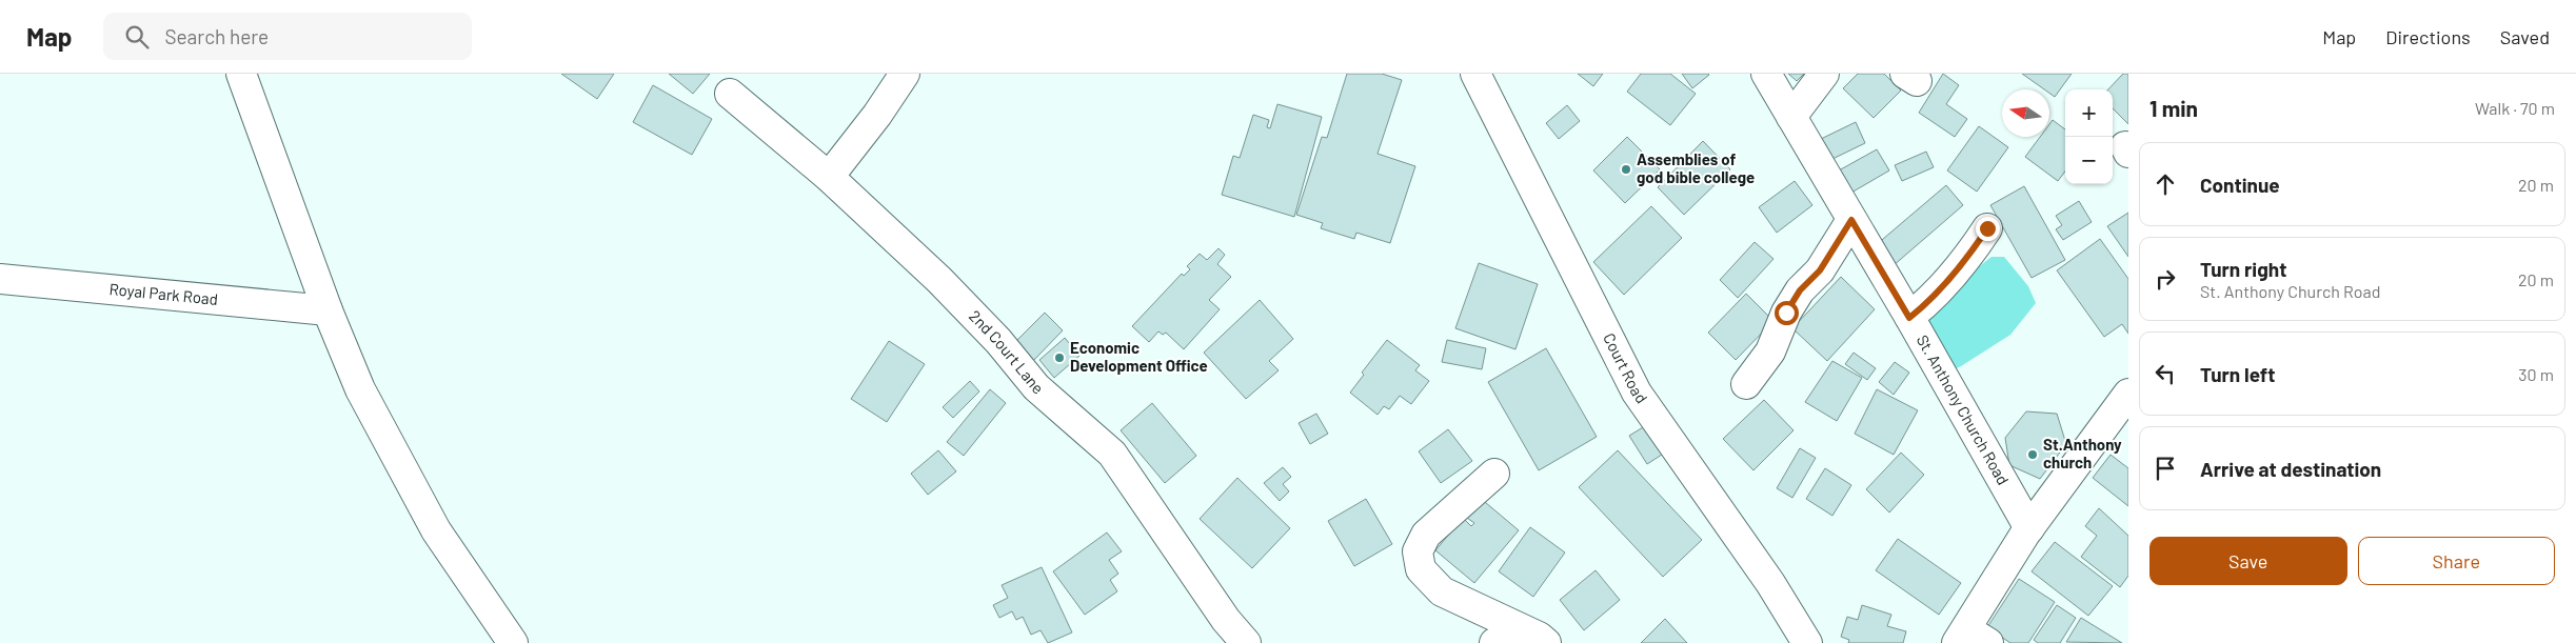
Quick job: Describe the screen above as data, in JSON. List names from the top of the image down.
{
  "streets": {
    "street": [
      "Royal Park Road",
      "2nd Court Lane",
      "Court Road",
      "St. Anthony Church Road"
    ]
  },
  "places": ["Assemblies of god bible college", "Economic Development Office", "St.Anthony church"],
  "north": "left",
  "page": {
    "header": "Map",
    "search": "Search here",
    "nav": ["Map", "Directions", "Saved"],
    "heading": ["1 min", "Walk · 70 m"],
    "map_buttons": ["+", "−"],
    "list": [
      ["Continue", "20 m"],
      ["Turn right", "St. Anthony Church Road", "20 m"],
      ["Turn left", "30 m"],
      "Arrive at destination"
    ],
    "buttons": ["Save", "Share"]
  }
}
